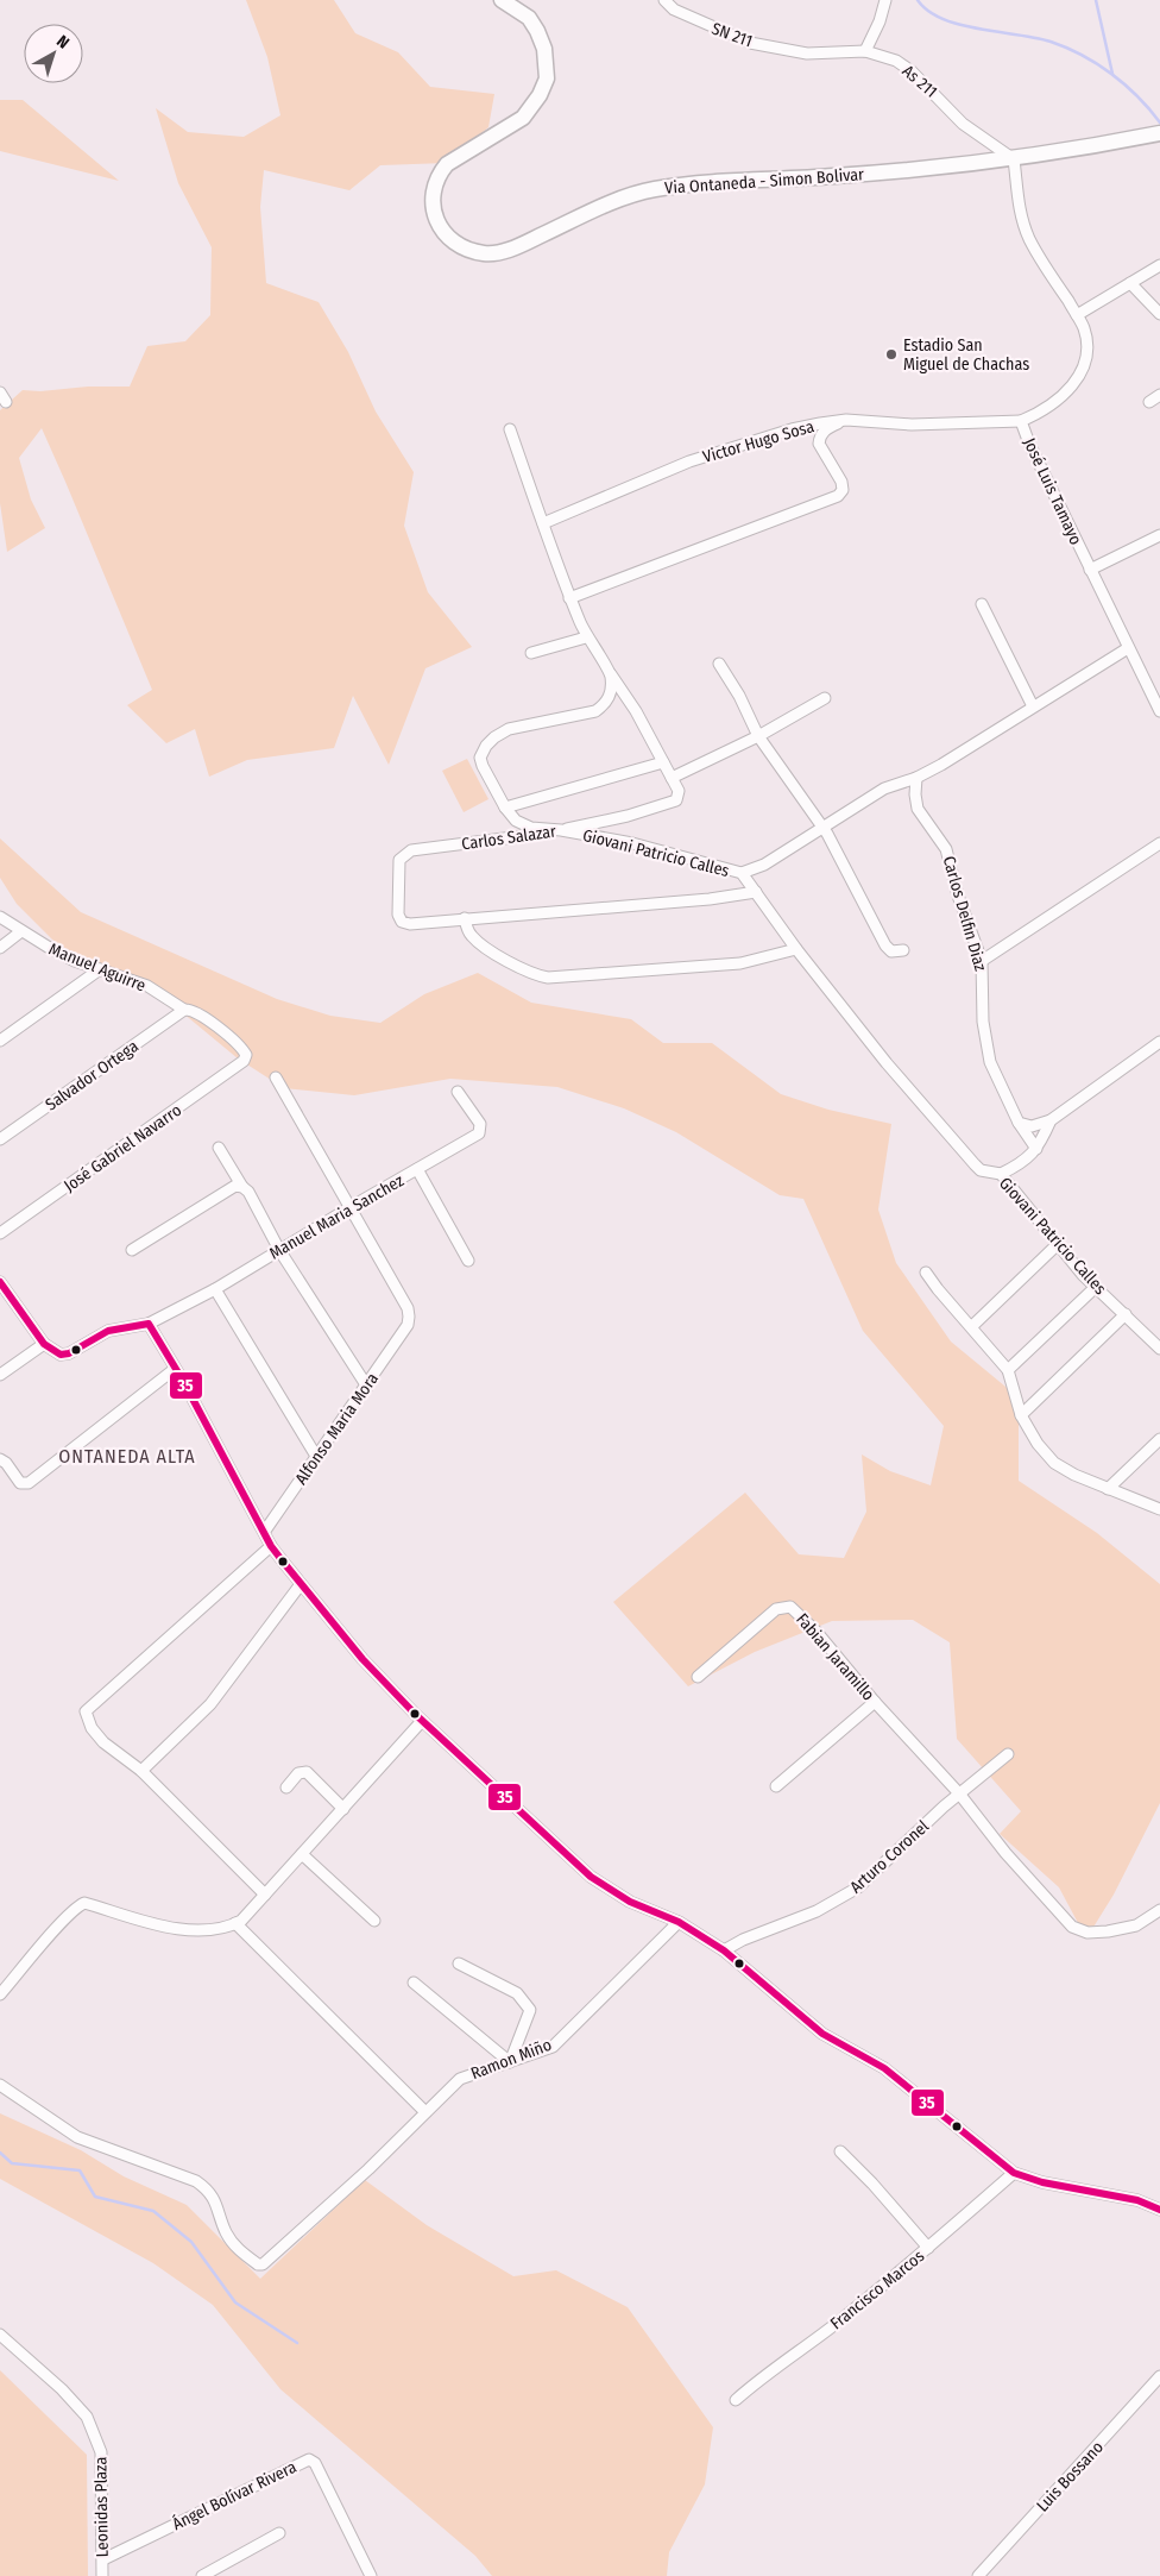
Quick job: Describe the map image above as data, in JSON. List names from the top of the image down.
{
  "streets": {
    "street": [
      "SN 211",
      "As 211",
      "Via Ontaneda - Simon Bolivar",
      "Victor Hugo Sosa",
      "José Luis Tamayo",
      "Carlos Salazar",
      "Giovani Patricio Calles",
      "Carlos Delfin Diaz",
      "Manuel Aguirre",
      "Salvador Ortega",
      "José Gabriel Navarro",
      "Manuel Maria Sanchez",
      "Alfonso Maria Mora",
      "Fabian Jaramillo",
      "Arturo Coronel",
      "Ramon Miño",
      "Francisco Marcos",
      "Luis Bossano",
      "Ángel Bolívar Rivera",
      "Leonidas Plaza"
    ]
  },
  "crossings": [
    ["SN 211", "As 211"],
    ["As 211", "Via Ontaneda - Simon Bolivar"],
    ["As 211", "José Luis Tamayo"],
    ["Via Ontaneda - Simon Bolivar", "José Luis Tamayo"],
    ["Victor Hugo Sosa", "José Luis Tamayo"],
    ["Carlos Salazar", "Giovani Patricio Calles"],
    ["Manuel Aguirre", "Salvador Ortega"],
    ["Manuel Aguirre", "José Gabriel Navarro"],
    ["Manuel Maria Sanchez", "Alfonso Maria Mora"],
    ["Fabian Jaramillo", "Arturo Coronel"],
    ["Ángel Bolívar Rivera", "Leonidas Plaza"]
  ],
  "districts": ["ONTANEDA ALTA"],
  "places": ["Estadio San Miguel de Chachas"],
  "lines": ["transit line 35"],
  "north": "top right"
}
